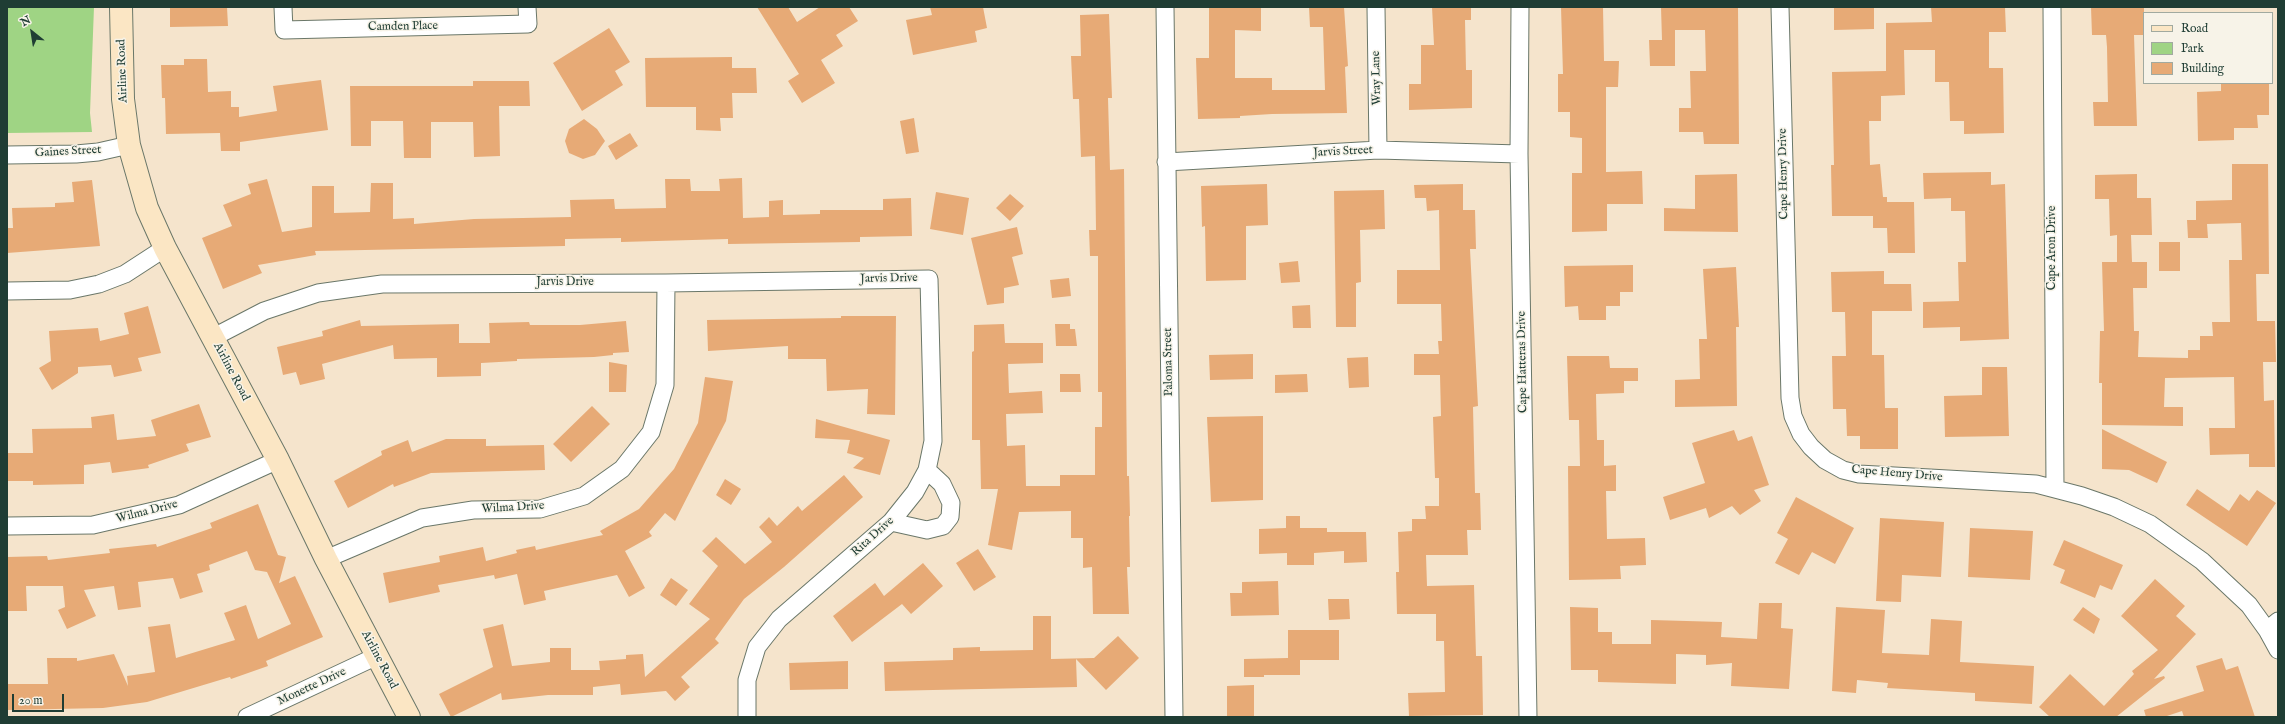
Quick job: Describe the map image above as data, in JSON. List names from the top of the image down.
{
  "streets": {
    "main road": ["Airline Road"],
    "street": [
      "Camden Place",
      "Wray Lane",
      "Gaines Street",
      "Jarvis Street",
      "Cape Henry Drive",
      "Cape Aron Drive",
      "Jarvis Drive",
      "Paloma Street",
      "Cape Hatteras Drive",
      "Wilma Drive",
      "Rita Drive",
      "Monette Drive"
    ]
  },
  "crossings": [
    ["Airline Road", "Gaines Street"],
    ["Airline Road", "Jarvis Drive"],
    ["Airline Road", "Wilma Drive"],
    ["Airline Road", "Monette Drive"],
    ["Wray Lane", "Jarvis Street"],
    ["Jarvis Street", "Paloma Street"],
    ["Jarvis Street", "Cape Hatteras Drive"],
    ["Cape Henry Drive", "Cape Aron Drive"],
    ["Jarvis Drive", "Wilma Drive"],
    ["Jarvis Drive", "Rita Drive"]
  ],
  "legend": ["Road", "Park", "Building"],
  "scale_bar": "20 m",
  "north": "top left"
}
